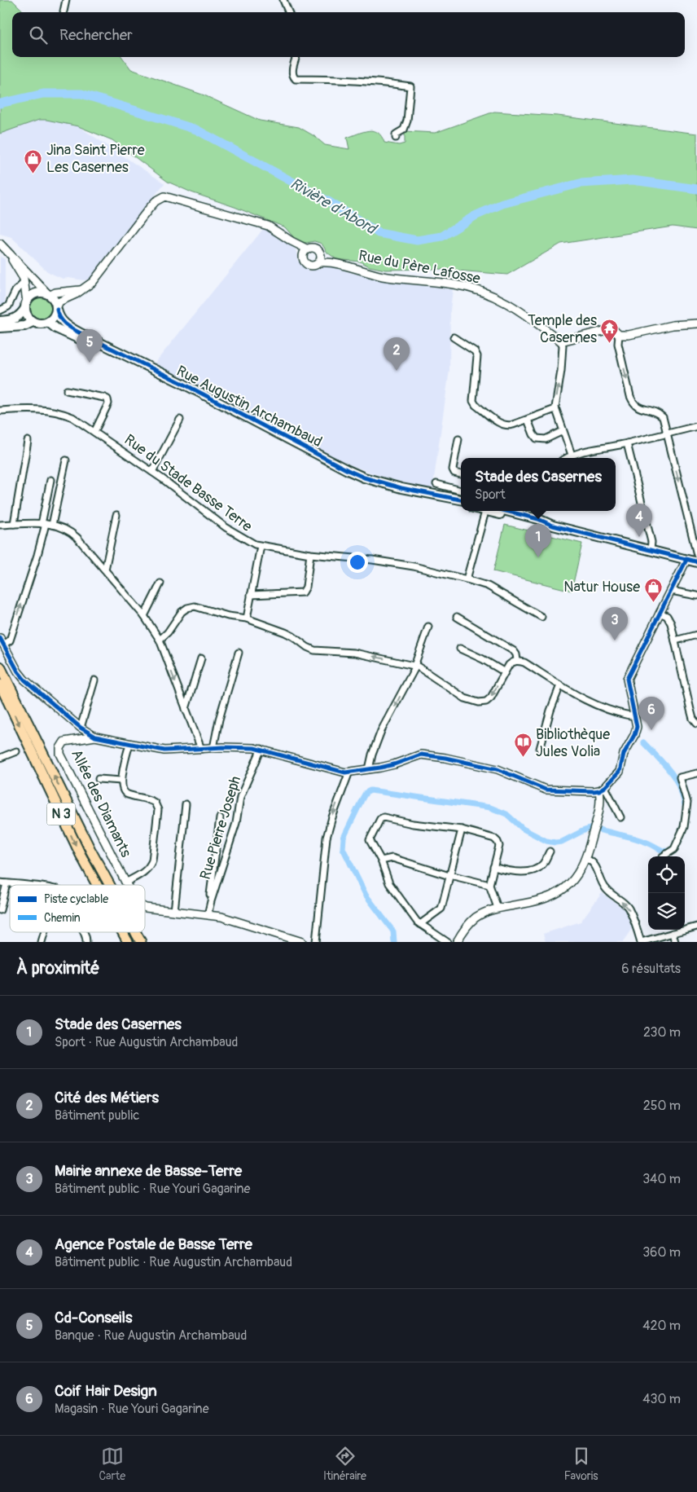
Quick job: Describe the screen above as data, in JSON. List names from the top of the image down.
{
  "streets": {
    "highway": ["N 3"],
    "main road": ["Rue Augustin Archambaud"],
    "street": [
      "Rue du Père Lafosse",
      "Rue du Stade Basse Terre",
      "Allée des Diamants",
      "Rue Pierre Joseph"
    ]
  },
  "water": ["Rivière d'Abord"],
  "places": {
    "shop": ["Jina Saint Pierre Les Casernes", "Natur House"],
    "temple": ["Temple des Casernes"],
    "library": ["Bibliothèque Jules Volia"]
  },
  "legend": ["Piste cyclable", "Chemin"],
  "page": {
    "search": "Rechercher",
    "pins": [
      "5",
      "2",
      "4",
      "1",
      "3",
      "6"
    ],
    "popup": ["Stade des Casernes", "Sport"],
    "heading": ["À proximité", "6 résultats"],
    "list": [
      {
        "mark": "1",
        "name": "Stade des Casernes",
        "note": "Sport · Rue Augustin Archambaud",
        "value": "230 m"
      },
      {
        "mark": "2",
        "name": "Cité des Métiers",
        "note": "Bâtiment public",
        "value": "250 m"
      },
      {
        "mark": "3",
        "name": "Mairie annexe de Basse-Terre",
        "note": "Bâtiment public · Rue Youri Gagarine",
        "value": "340 m"
      },
      {
        "mark": "4",
        "name": "Agence Postale de Basse Terre",
        "note": "Bâtiment public · Rue Augustin Archambaud",
        "value": "360 m"
      },
      {
        "mark": "5",
        "name": "Cd-Conseils",
        "note": "Banque · Rue Augustin Archambaud",
        "value": "420 m"
      },
      {
        "mark": "6",
        "name": "Coif Hair Design",
        "note": "Magasin · Rue Youri Gagarine",
        "value": "430 m"
      }
    ],
    "nav": ["Carte", "Itinéraire", "Favoris"]
  }
}
